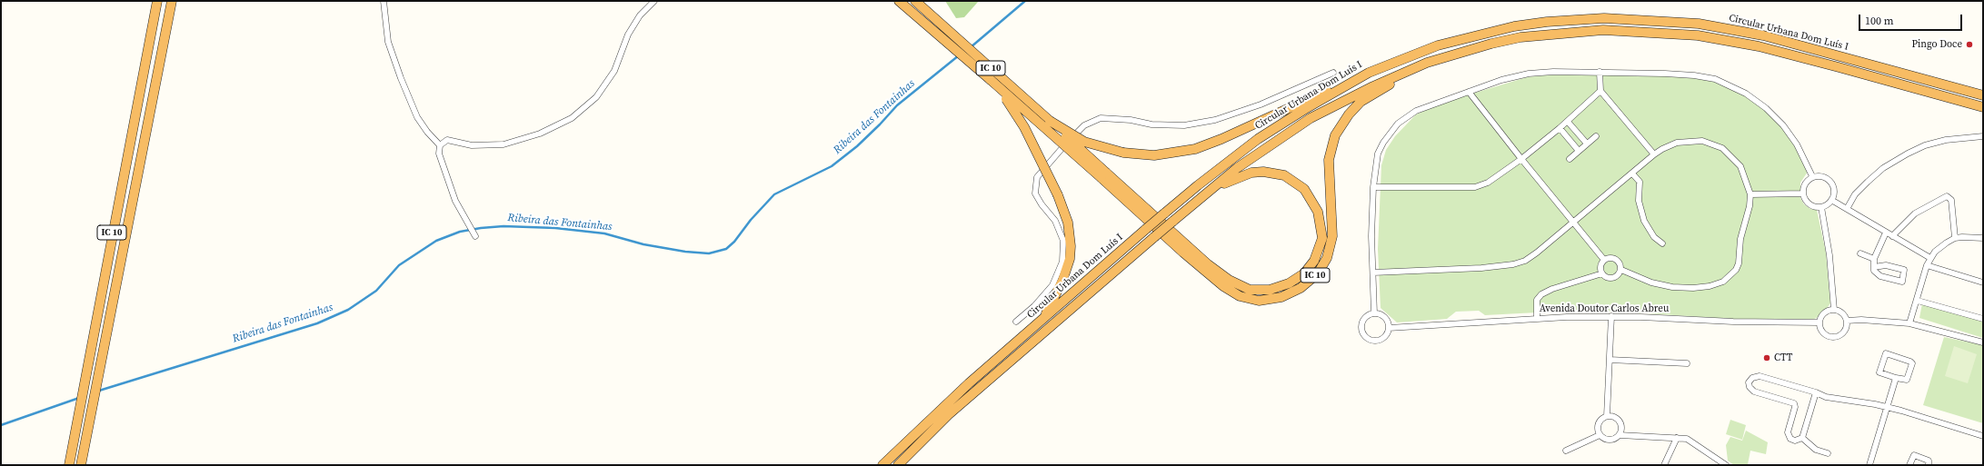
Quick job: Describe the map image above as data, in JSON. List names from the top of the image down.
{
  "streets": {
    "highway": ["Circular Urbana Dom Luís I", "IC 10"],
    "street": ["Avenida Doutor Carlos Abreu"]
  },
  "crossings": [
    ["Circular Urbana Dom Luís I", "IC 10"]
  ],
  "water": ["Ribeira das Fontainhas"],
  "places": ["Pingo Doce", "CTT"],
  "scale_bar": "100 m"
}
